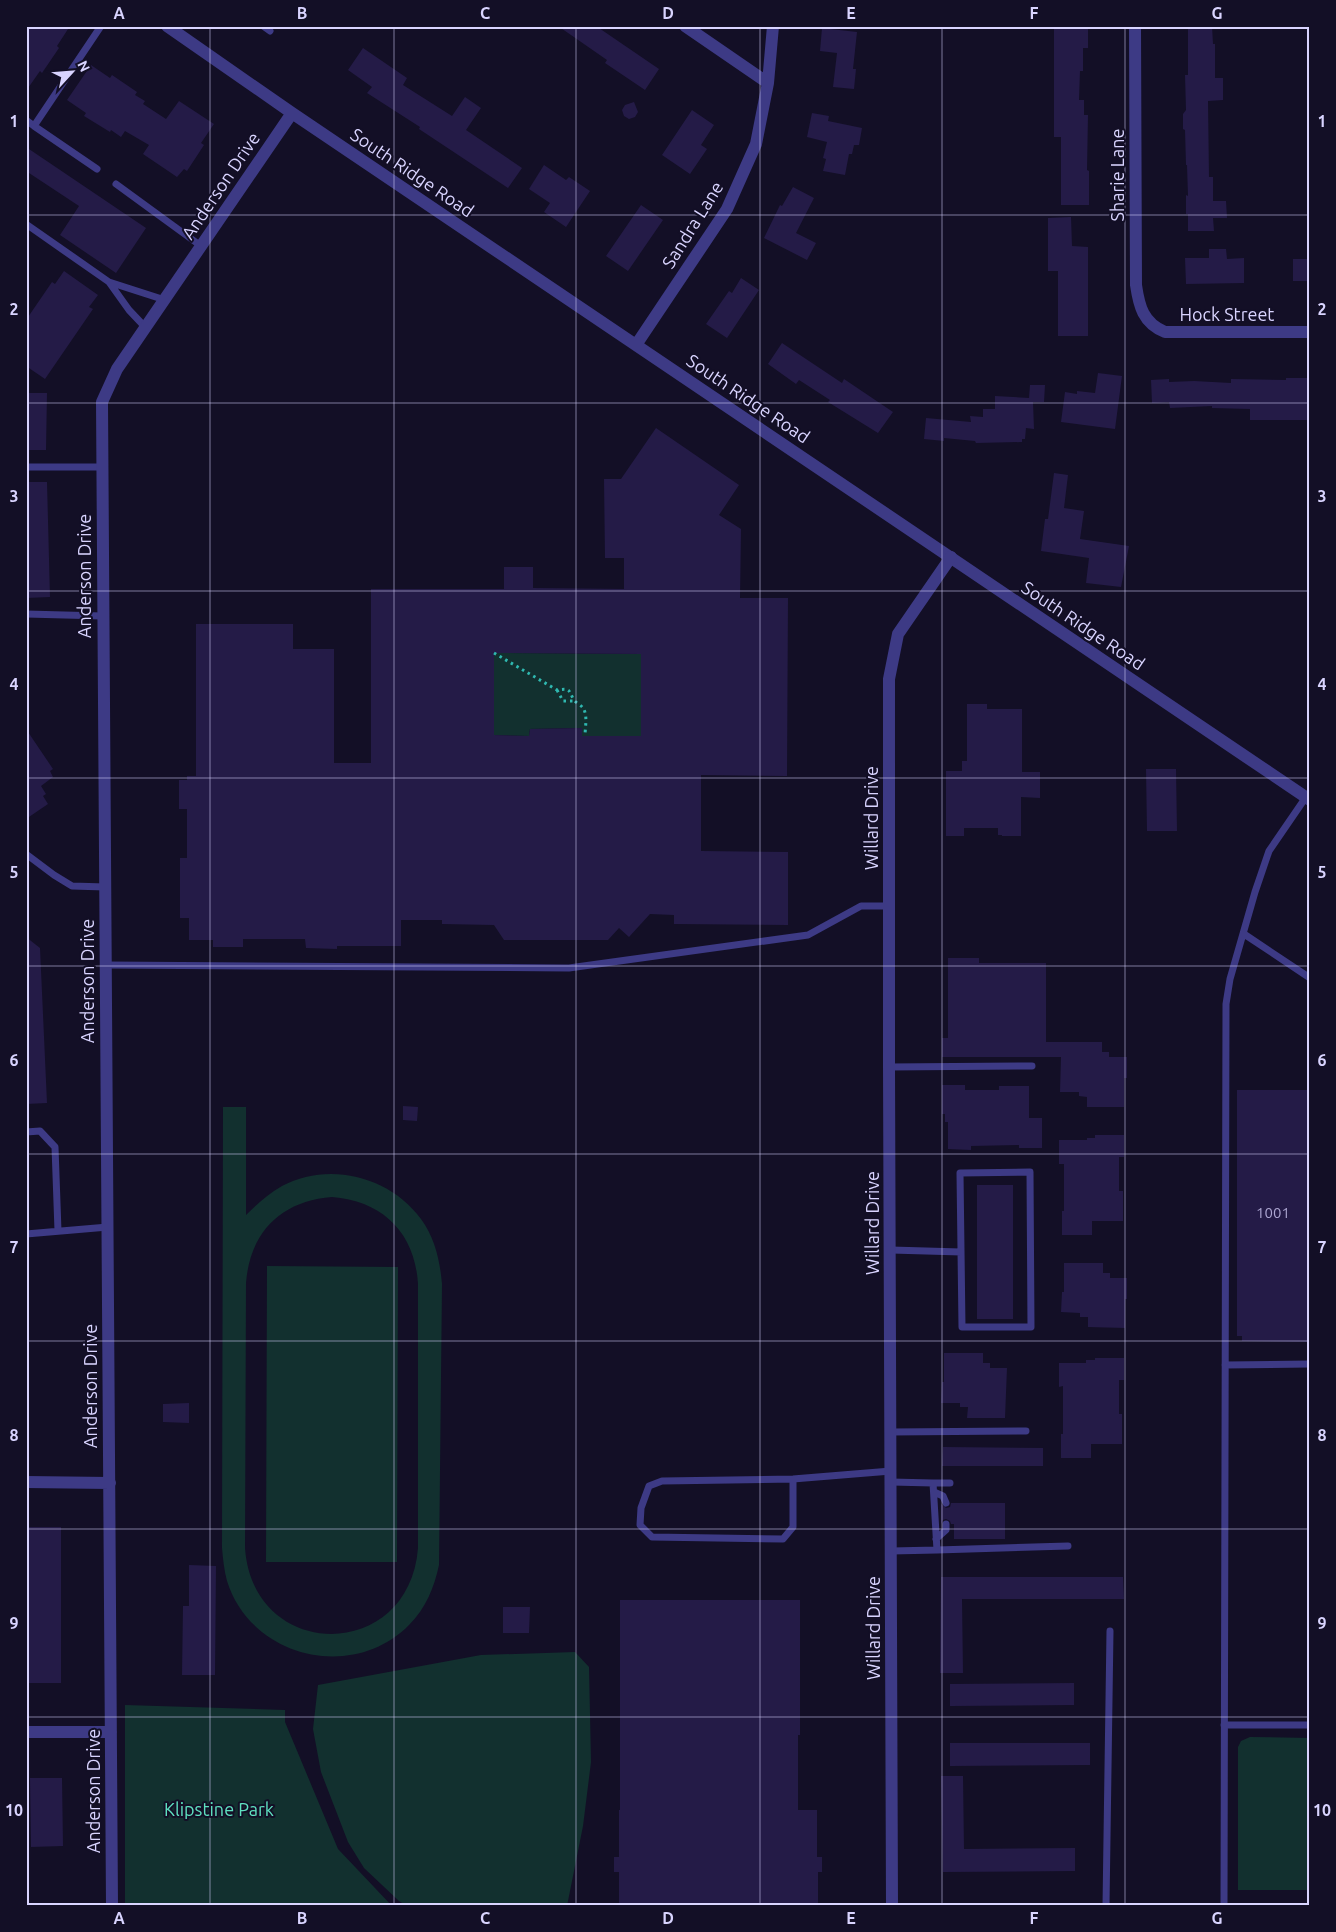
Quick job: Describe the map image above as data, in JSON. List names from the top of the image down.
{
  "streets": {
    "street": [
      "South Ridge Road",
      "Sharie Lane",
      "Anderson Drive",
      "Sandra Lane",
      "Hock Street",
      "Willard Drive"
    ]
  },
  "crossings": [
    ["South Ridge Road", "Anderson Drive"],
    ["South Ridge Road", "Sandra Lane"],
    ["South Ridge Road", "Willard Drive"],
    ["Sharie Lane", "Hock Street"]
  ],
  "parks": ["Klipstine Park"],
  "house_numbers": ["1001"],
  "north": "top right",
  "grid": {
    "columns": [
      "A",
      "B",
      "C",
      "D",
      "E",
      "F",
      "G"
    ],
    "rows": [
      "1",
      "2",
      "3",
      "4",
      "5",
      "6",
      "7",
      "8",
      "9",
      "10"
    ]
  }
}
